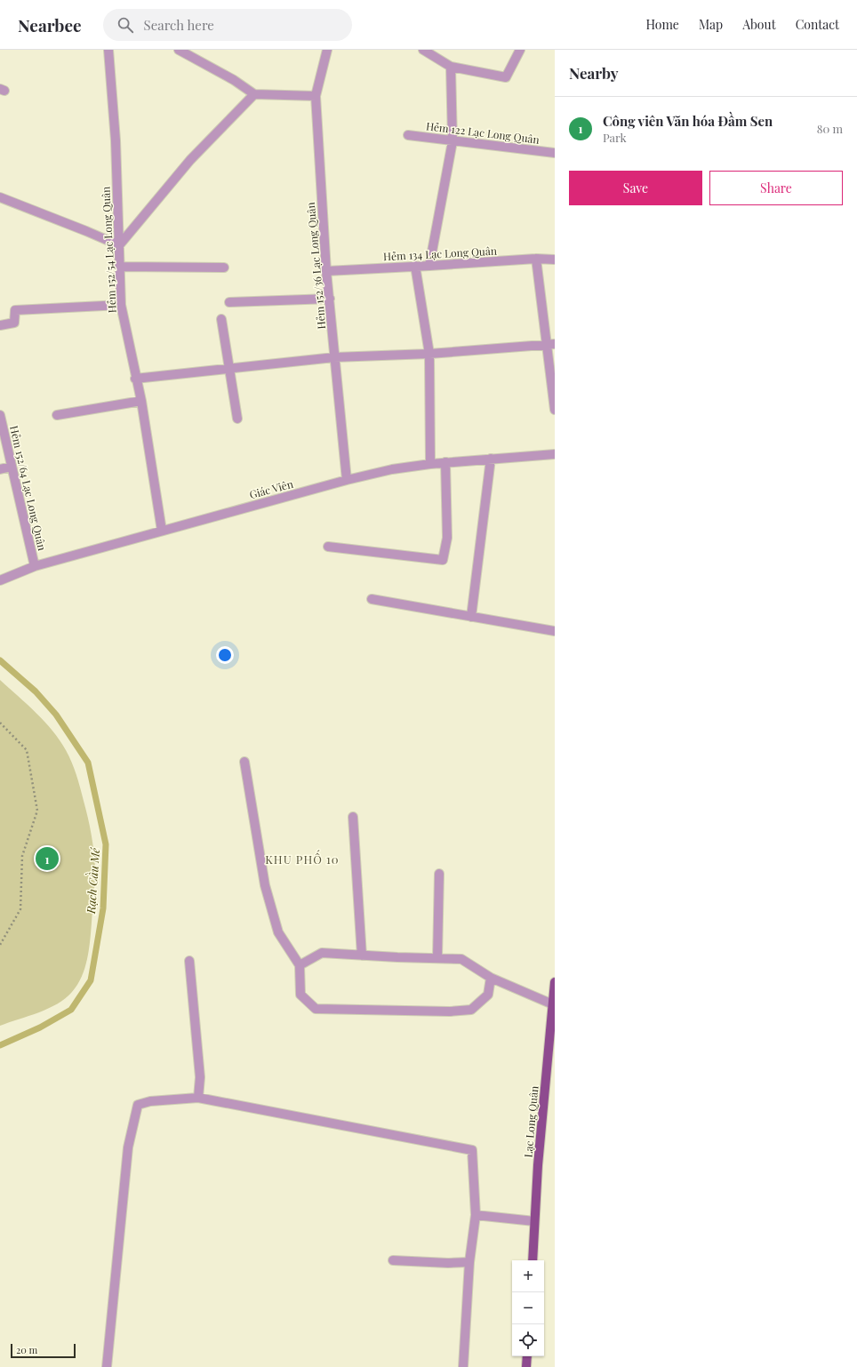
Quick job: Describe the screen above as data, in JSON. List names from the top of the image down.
{
  "streets": {
    "main road": ["Lạc Long Quân"],
    "street": [
      "Hẻm 122 Lạc Long Quân",
      "Hẻm 152/54 Lạc Long Quân",
      "Hẻm 134 Lạc Long Quân",
      "Hẻm 152/36 Lạc Long Quân",
      "Hẻm 152/64 Lạc Long Quân",
      "Giác Viên"
    ]
  },
  "crossings": [
    ["Hẻm 152/54 Lạc Long Quân", "Giác Viên"],
    ["Hẻm 134 Lạc Long Quân", "Hẻm 152/36 Lạc Long Quân"],
    ["Hẻm 152/36 Lạc Long Quân", "Giác Viên"],
    ["Hẻm 152/64 Lạc Long Quân", "Giác Viên"]
  ],
  "districts": ["KHU PHỐ 10"],
  "water": ["Rạch Cầu Mé"],
  "scale_bar": "20 m",
  "page": {
    "header": "Nearbee",
    "search": "Search here",
    "nav": [
      "Home",
      "Map",
      "About",
      "Contact"
    ],
    "heading": "Nearby",
    "list": [
      {
        "mark": "1",
        "name": "Công viên Văn hóa Đầm Sen",
        "note": "Park",
        "value": "80 m"
      }
    ],
    "buttons": ["Save", "Share"],
    "pins": "1",
    "map_buttons": ["+", "−"],
    "scale": "20 m"
  }
}
